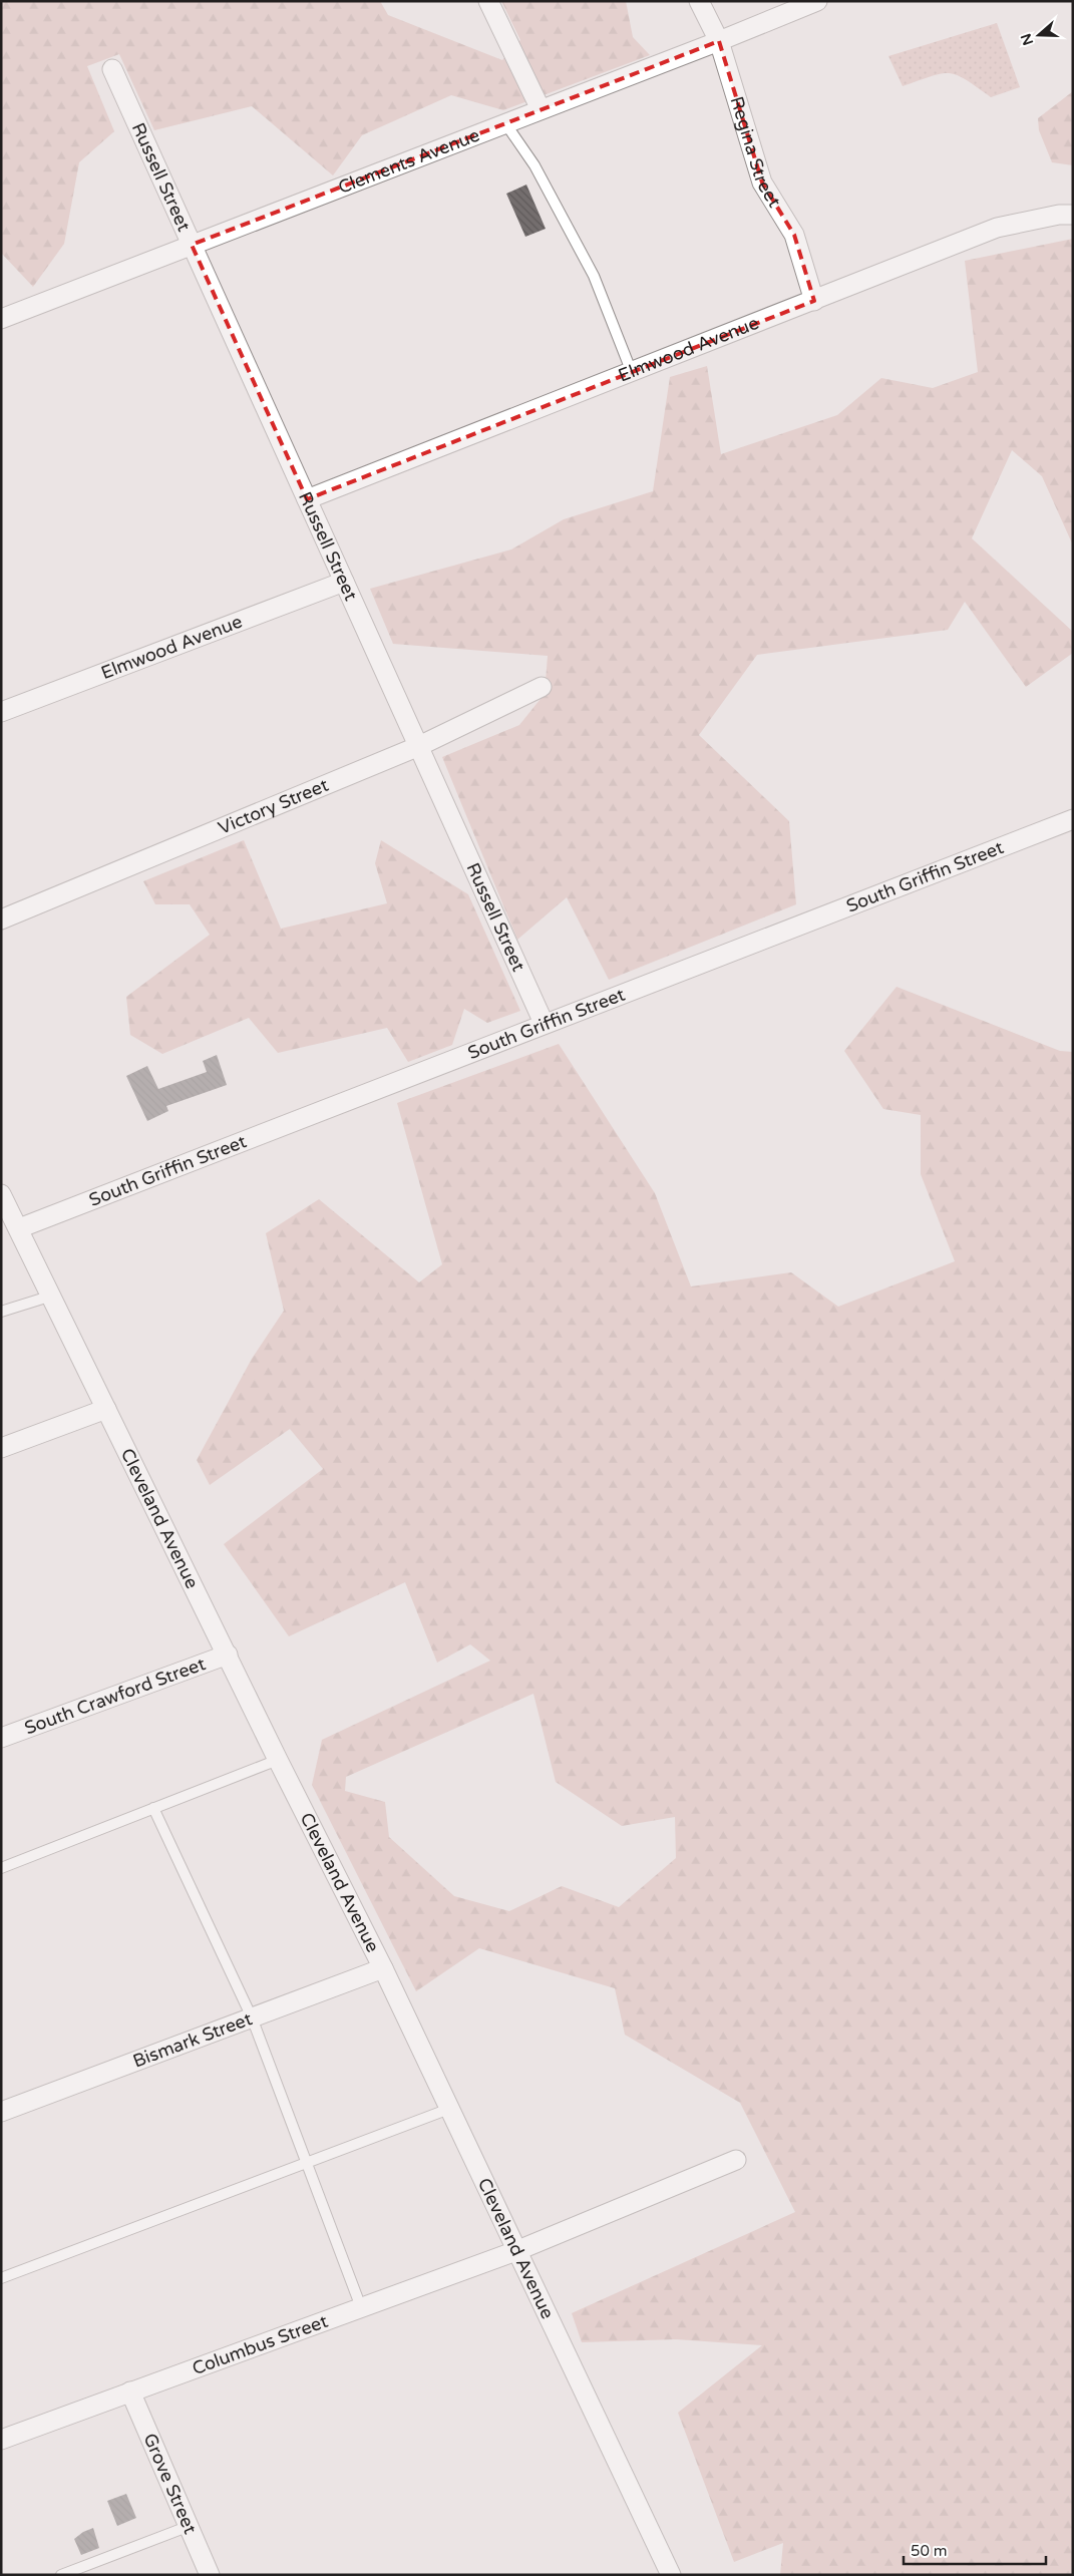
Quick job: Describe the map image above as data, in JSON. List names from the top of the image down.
{
  "streets": {
    "street": [
      "Regina Street",
      "Clements Avenue",
      "Russell Street",
      "Elmwood Avenue",
      "Victory Street",
      "South Griffin Street",
      "Cleveland Avenue",
      "South Crawford Street",
      "Bismark Street",
      "Columbus Street",
      "Grove Street"
    ]
  },
  "crossings": [
    ["Regina Street", "Clements Avenue"],
    ["Regina Street", "Elmwood Avenue"],
    ["Clements Avenue", "Russell Street"],
    ["Russell Street", "Elmwood Avenue"],
    ["Russell Street", "Victory Street"],
    ["Russell Street", "South Griffin Street"],
    ["South Griffin Street", "Cleveland Avenue"],
    ["Cleveland Avenue", "South Crawford Street"],
    ["Cleveland Avenue", "Bismark Street"],
    ["Cleveland Avenue", "Columbus Street"],
    ["Columbus Street", "Grove Street"]
  ],
  "scale_bar": "50 m",
  "north": "left"
}
